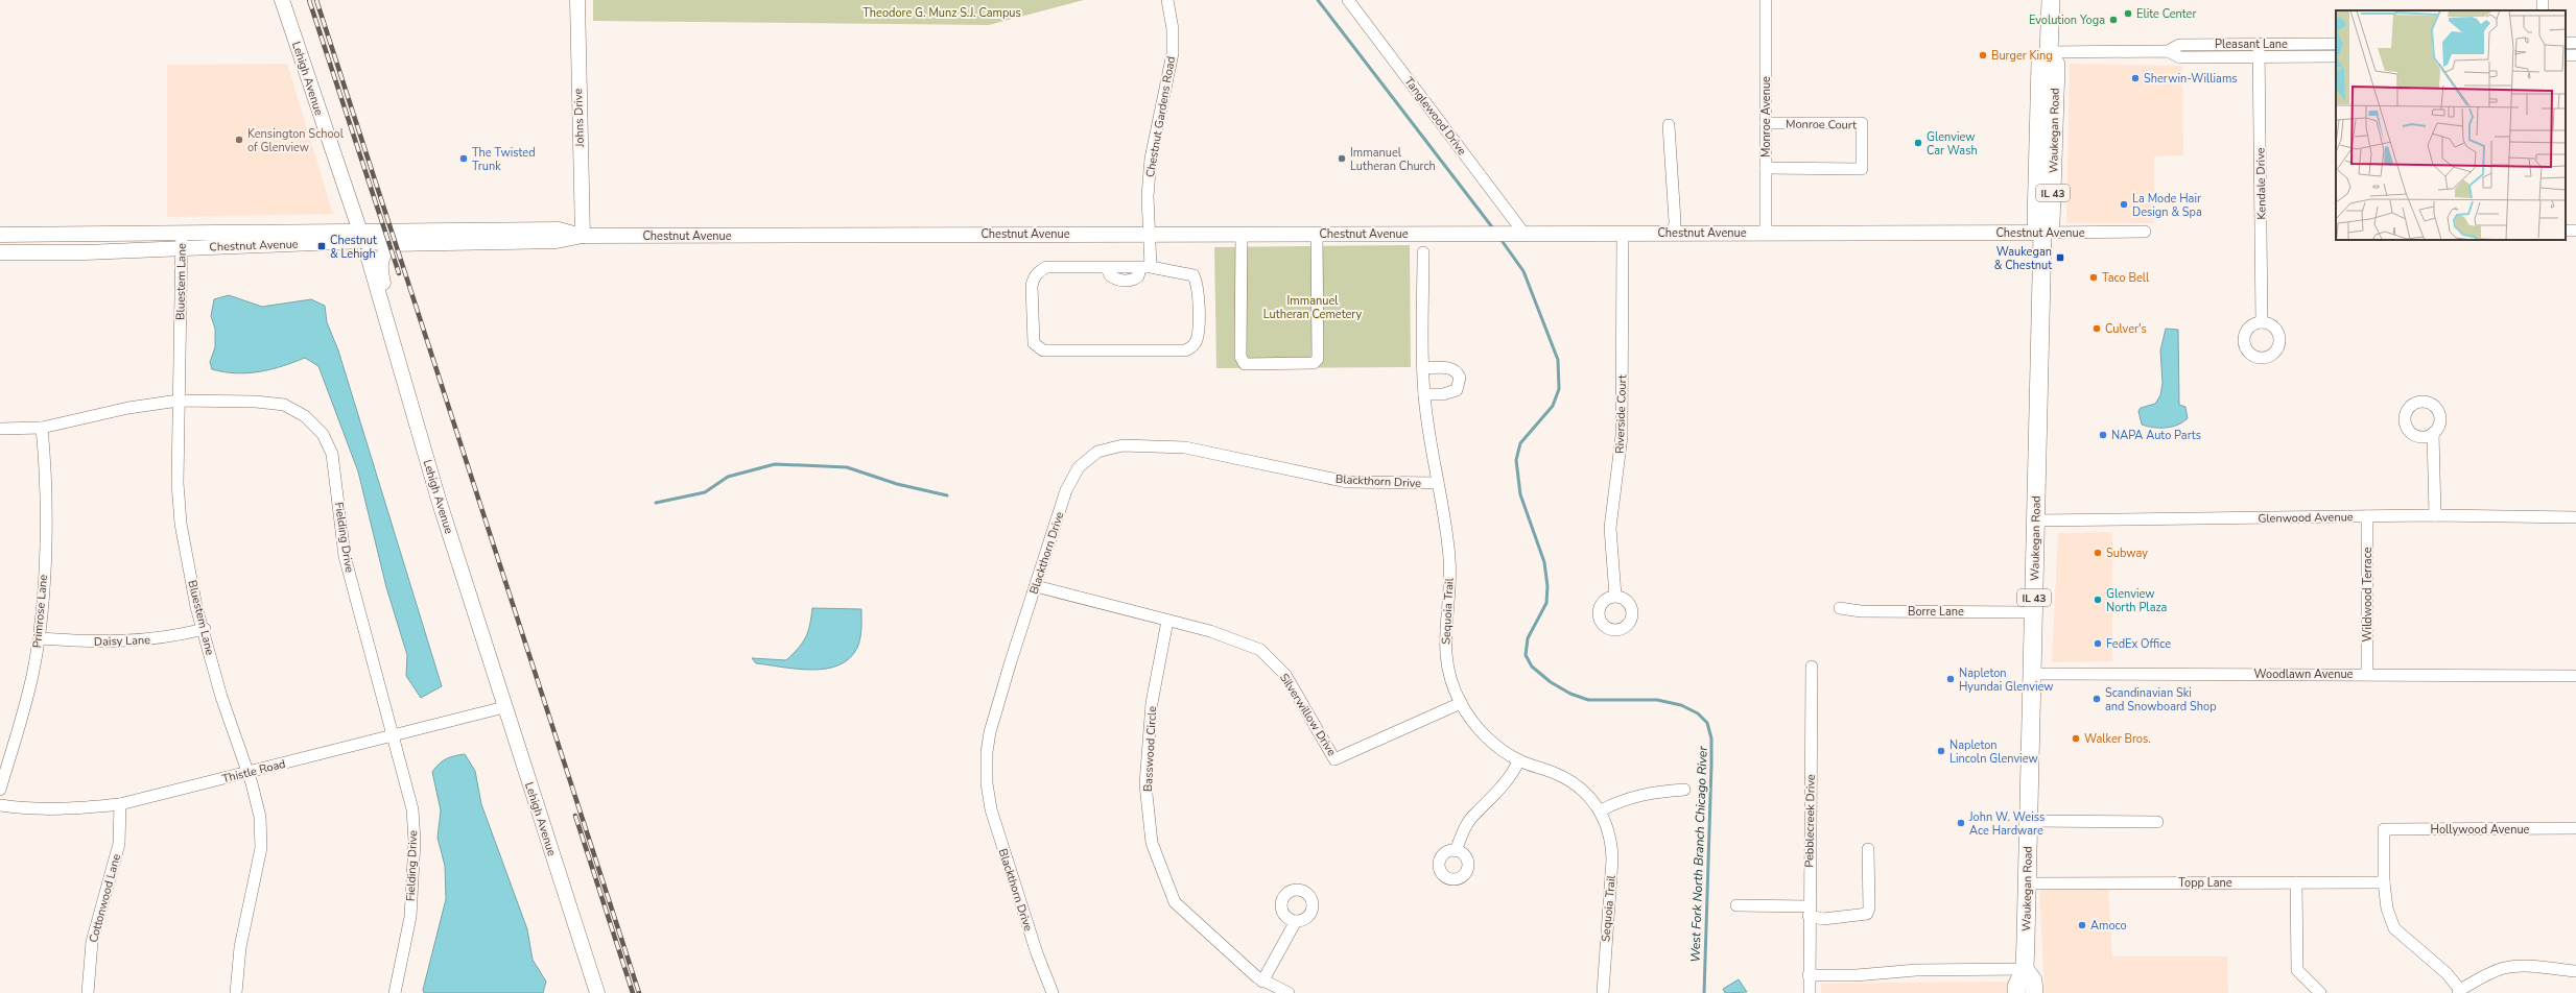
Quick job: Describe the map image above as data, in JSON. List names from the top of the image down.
{
  "streets": {
    "main road": ["Waukegan Road", "IL 43"],
    "street": [
      "Pleasant Lane",
      "Lehigh Avenue",
      "Tanglewood Drive",
      "Chestnut Gardens Road",
      "Monroe Avenue",
      "Johns Drive",
      "Monroe Court",
      "Kendale Drive",
      "Chestnut Avenue",
      "Bluestem Lane",
      "Riverside Court",
      "Blackthorn Drive",
      "Glenwood Avenue",
      "Fielding Drive",
      "Wildwood Terrace",
      "Primrose Lane",
      "Sequoia Trail",
      "Borre Lane",
      "Daisy Lane",
      "Woodlawn Avenue",
      "Silverwillow Drive",
      "Basswood Circle",
      "Thistle Road",
      "Pebblecreek Drive",
      "Hollywood Avenue",
      "Topp Lane",
      "Cottonwood Lane"
    ]
  },
  "crossings": [
    ["Pleasant Lane", "Waukegan Road"],
    ["Pleasant Lane", "Kendale Drive"],
    ["Lehigh Avenue", "Chestnut Avenue"],
    ["Lehigh Avenue", "Thistle Road"],
    ["Tanglewood Drive", "Chestnut Avenue"],
    ["Chestnut Gardens Road", "Chestnut Avenue"],
    ["Monroe Avenue", "Monroe Court"],
    ["Monroe Avenue", "Chestnut Avenue"],
    ["Johns Drive", "Chestnut Avenue"],
    ["Waukegan Road", "Chestnut Avenue"],
    ["Waukegan Road", "Glenwood Avenue"],
    ["Waukegan Road", "Borre Lane"],
    ["Waukegan Road", "Woodlawn Avenue"],
    ["Waukegan Road", "Topp Lane"],
    ["Chestnut Avenue", "Bluestem Lane"],
    ["Chestnut Avenue", "Riverside Court"],
    ["Bluestem Lane", "Fielding Drive"],
    ["Bluestem Lane", "Daisy Lane"],
    ["Bluestem Lane", "Thistle Road"],
    ["Blackthorn Drive", "Sequoia Trail"],
    ["Blackthorn Drive", "Silverwillow Drive"],
    ["Glenwood Avenue", "Wildwood Terrace"],
    ["Fielding Drive", "Primrose Lane"],
    ["Fielding Drive", "Thistle Road"],
    ["Wildwood Terrace", "Woodlawn Avenue"],
    ["Primrose Lane", "Daisy Lane"],
    ["Sequoia Trail", "Silverwillow Drive"],
    ["Silverwillow Drive", "Basswood Circle"],
    ["Thistle Road", "Cottonwood Lane"],
    ["Hollywood Avenue", "Topp Lane"]
  ],
  "water": ["West Fork North Branch Chicago River"],
  "parks": ["Theodore G. Munz S.J. Campus", "Immanuel Lutheran Cemetery"],
  "places": {
    "other": [
      "Elite Center",
      "Evolution Yoga",
      "Burger King",
      "Sherwin-Williams",
      "Kensington School of Glenview",
      "Glenview Car Wash",
      "The Twisted Trunk",
      "Immanuel Lutheran Church",
      "La Mode Hair Design & Spa",
      "Taco Bell",
      "Culver's",
      "NAPA Auto Parts",
      "Subway",
      "Glenview North Plaza",
      "FedEx Office",
      "Napleton Hyundai Glenview",
      "Scandinavian Ski and Snowboard Shop",
      "Walker Bros.",
      "Napleton Lincoln Glenview",
      "John W. Weiss Ace Hardware",
      "Amoco"
    ],
    "transit": ["Chestnut & Lehigh", "Waukegan & Chestnut"]
  }
}
